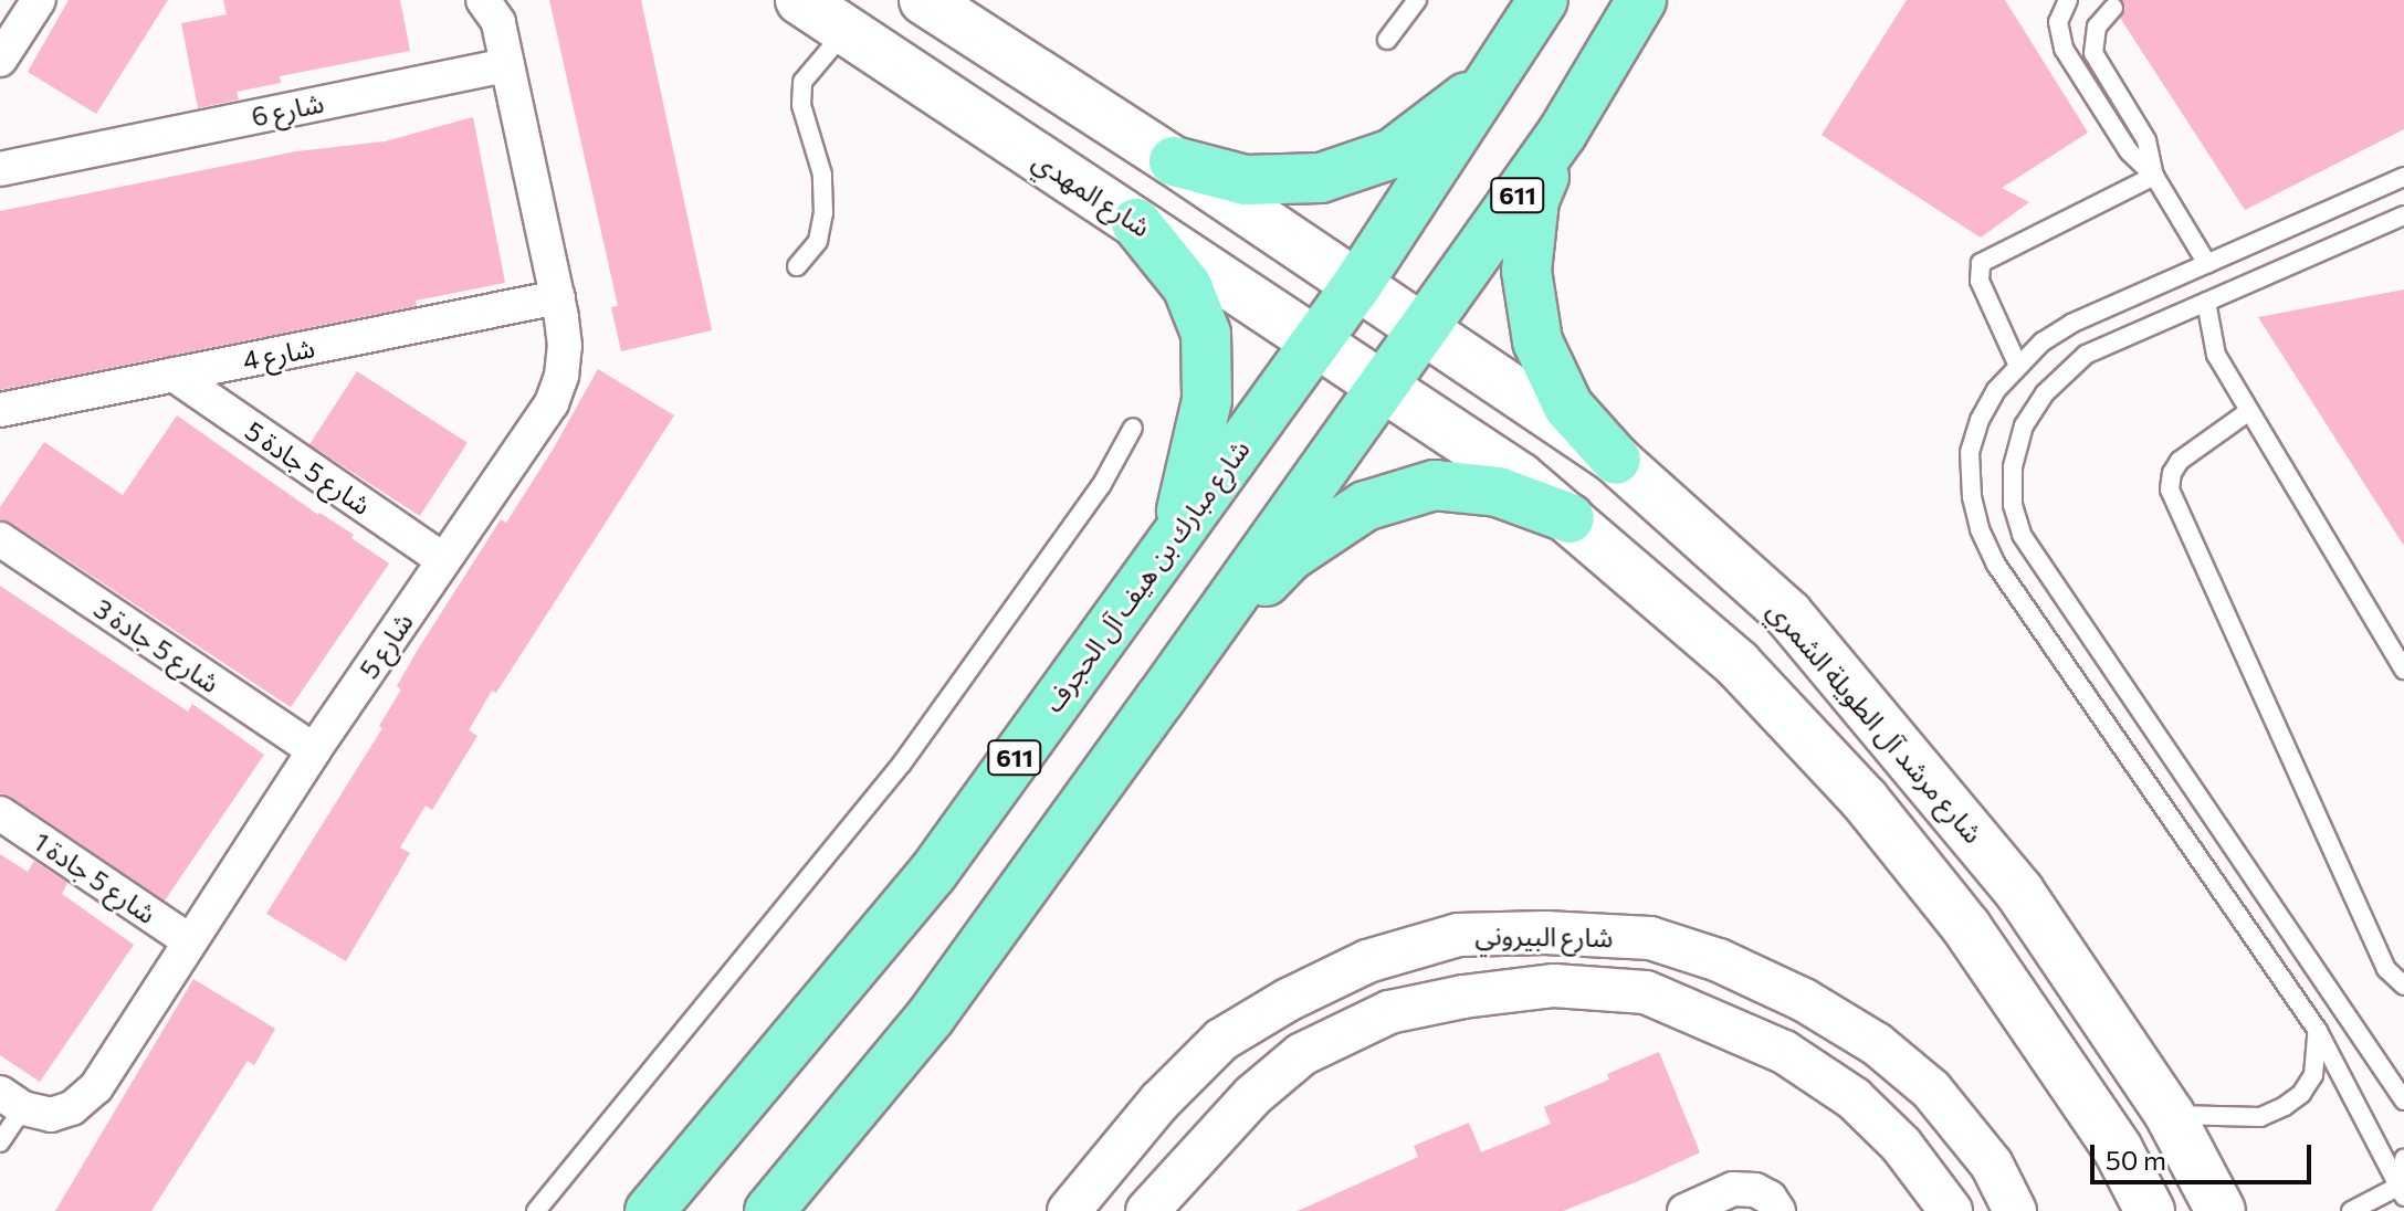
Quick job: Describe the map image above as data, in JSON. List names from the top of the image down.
{
  "streets": {
    "main road": [
      "شارع المهدي",
      "611",
      "شارع مبارك بن هيف آل الحجرف",
      "شارع مرشد آل الطويلة الشمري"
    ],
    "street": [
      "شارع 6",
      "شارع 4",
      "شارع 5 جادة 5",
      "شارع 5 جادة 3",
      "شارع 5",
      "شارع 5 جادة 1",
      "شارع البيروني"
    ]
  },
  "crossings": [
    ["شارع 6", "شارع 5"],
    ["شارع المهدي", "611"],
    ["شارع المهدي", "شارع مبارك بن هيف آل الحجرف"],
    ["611", "شارع مرشد آل الطويلة الشمري"],
    ["شارع 4", "شارع 5 جادة 5"],
    ["شارع 4", "شارع 5"],
    ["شارع 5 جادة 5", "شارع 5"],
    ["شارع 5 جادة 3", "شارع 5"],
    ["شارع 5", "شارع 5 جادة 1"]
  ],
  "scale_bar": "50 m"
}
